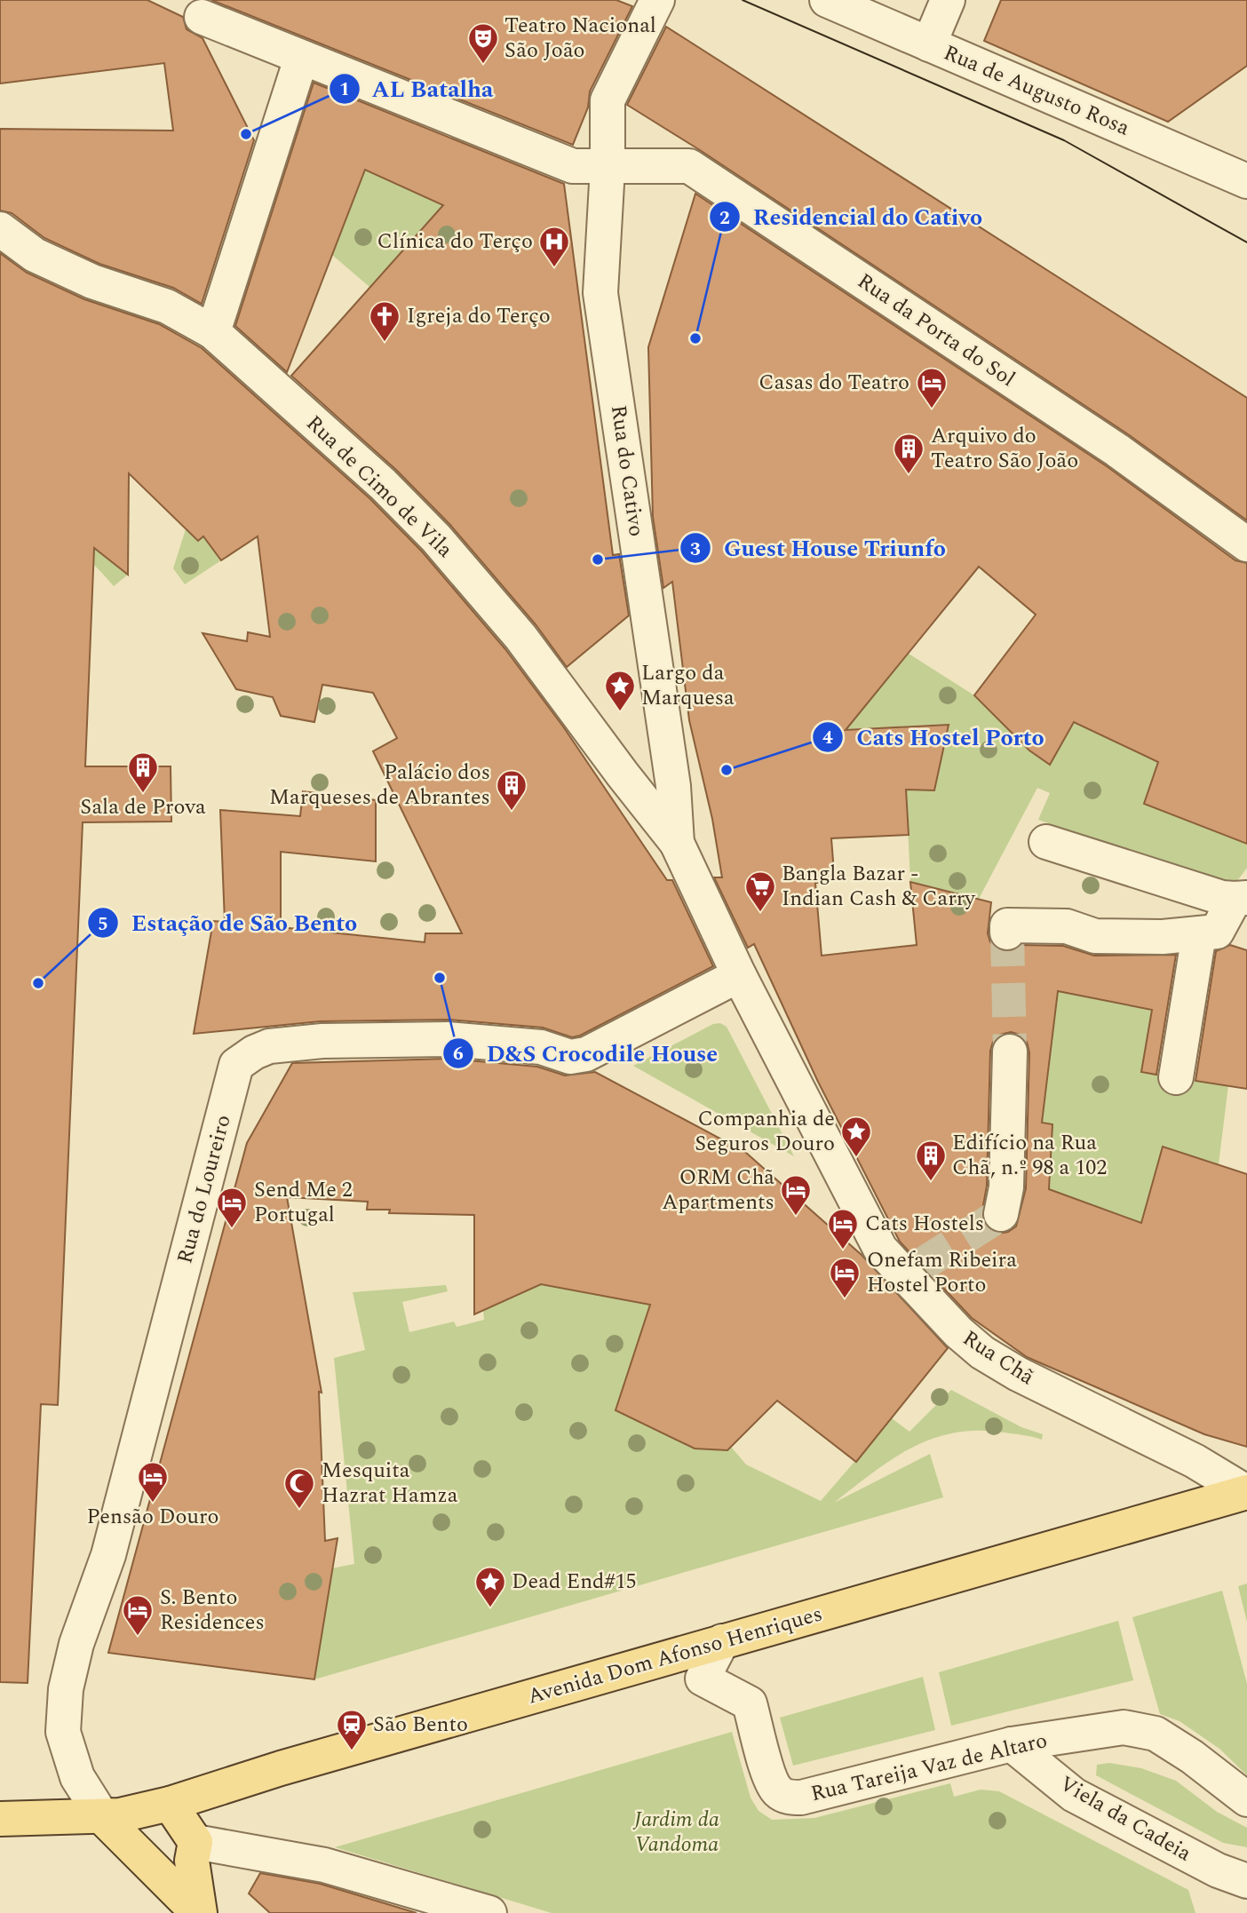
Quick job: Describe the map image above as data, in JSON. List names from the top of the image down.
{
  "streets": {
    "main road": ["Avenida Dom Afonso Henriques"],
    "street": [
      "Rua de Augusto Rosa",
      "Rua da Porta do Sol",
      "Rua do Cativo",
      "Rua de Cimo de Vila",
      "Rua do Loureiro",
      "Rua Chã",
      "Rua Tareija Vaz de Altaro",
      "Viela da Cadeia"
    ]
  },
  "crossings": [
    ["Rua da Porta do Sol", "Rua do Cativo"],
    ["Rua do Cativo", "Rua de Cimo de Vila"],
    ["Rua do Cativo", "Rua do Loureiro"],
    ["Rua do Cativo", "Rua Chã"],
    ["Rua do Loureiro", "Rua Chã"],
    ["Rua do Loureiro", "Avenida Dom Afonso Henriques"],
    ["Rua Chã", "Avenida Dom Afonso Henriques"],
    ["Avenida Dom Afonso Henriques", "Rua Tareija Vaz de Altaro"],
    ["Rua Tareija Vaz de Altaro", "Viela da Cadeia"]
  ],
  "parks": ["Jardim da Vandoma"],
  "places": {
    "theatre": ["Teatro Nacional São João"],
    "other": [
      "AL Batalha",
      "Residencial do Cativo",
      "Guest House Triunfo",
      "Cats Hostel Porto",
      "D&S Crocodile House",
      "Estação de São Bento"
    ],
    "hospital": ["Clínica do Terço"],
    "church": ["Igreja do Terço"],
    "hotel": [
      "Casas do Teatro",
      "ORM Chã Apartments",
      "Send Me 2 Portugal",
      "Cats Hostels",
      "Onefam Ribeira Hostel Porto",
      "Pensão Douro",
      "S. Bento Residences"
    ],
    "building": [
      "Arquivo do Teatro São João",
      "Sala de Prova",
      "Palácio dos Marqueses de Abrantes",
      "Edifício na Rua Chã, n.º 98 a 102"
    ],
    "place": ["Largo da Marquesa", "Companhia de Seguros Douro", "Dead End#15"],
    "supermarket": ["Bangla Bazar - Indian Cash & Carry"],
    "mosque": ["Mesquita Hazrat Hamza"],
    "station": ["São Bento"]
  }
}
